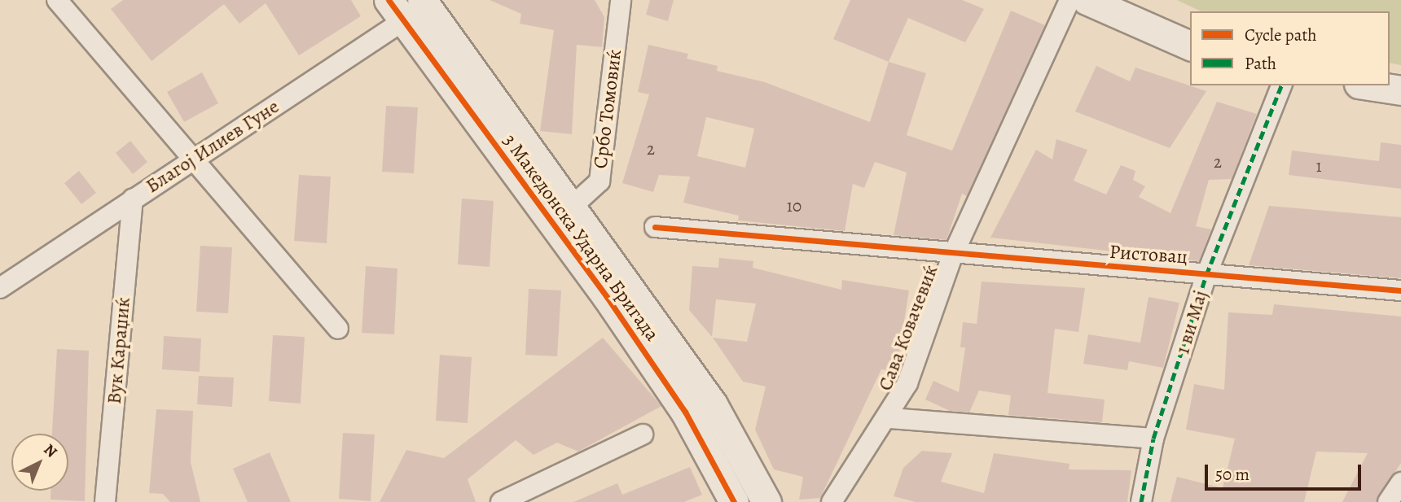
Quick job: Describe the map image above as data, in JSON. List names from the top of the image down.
{
  "streets": {
    "street": [
      "Србо Томовиќ",
      "Благој Илиев Гуне",
      "3 Македонска Ударна Бригада",
      "Ристовац",
      "1 ви Мај",
      "Сава Ковачевиќ",
      "Вук Караџиќ"
    ]
  },
  "crossings": [
    ["Србо Томовиќ", "3 Македонска Ударна Бригада"],
    ["Благој Илиев Гуне", "3 Македонска Ударна Бригада"],
    ["Благој Илиев Гуне", "Вук Караџиќ"],
    ["Ристовац", "1 ви Мај"],
    ["Ристовац", "Сава Ковачевиќ"]
  ],
  "house_numbers": [
    "2",
    "2",
    "1",
    "10"
  ],
  "legend": ["Cycle path", "Path"],
  "scale_bar": "50 m",
  "north": "top right"
}
